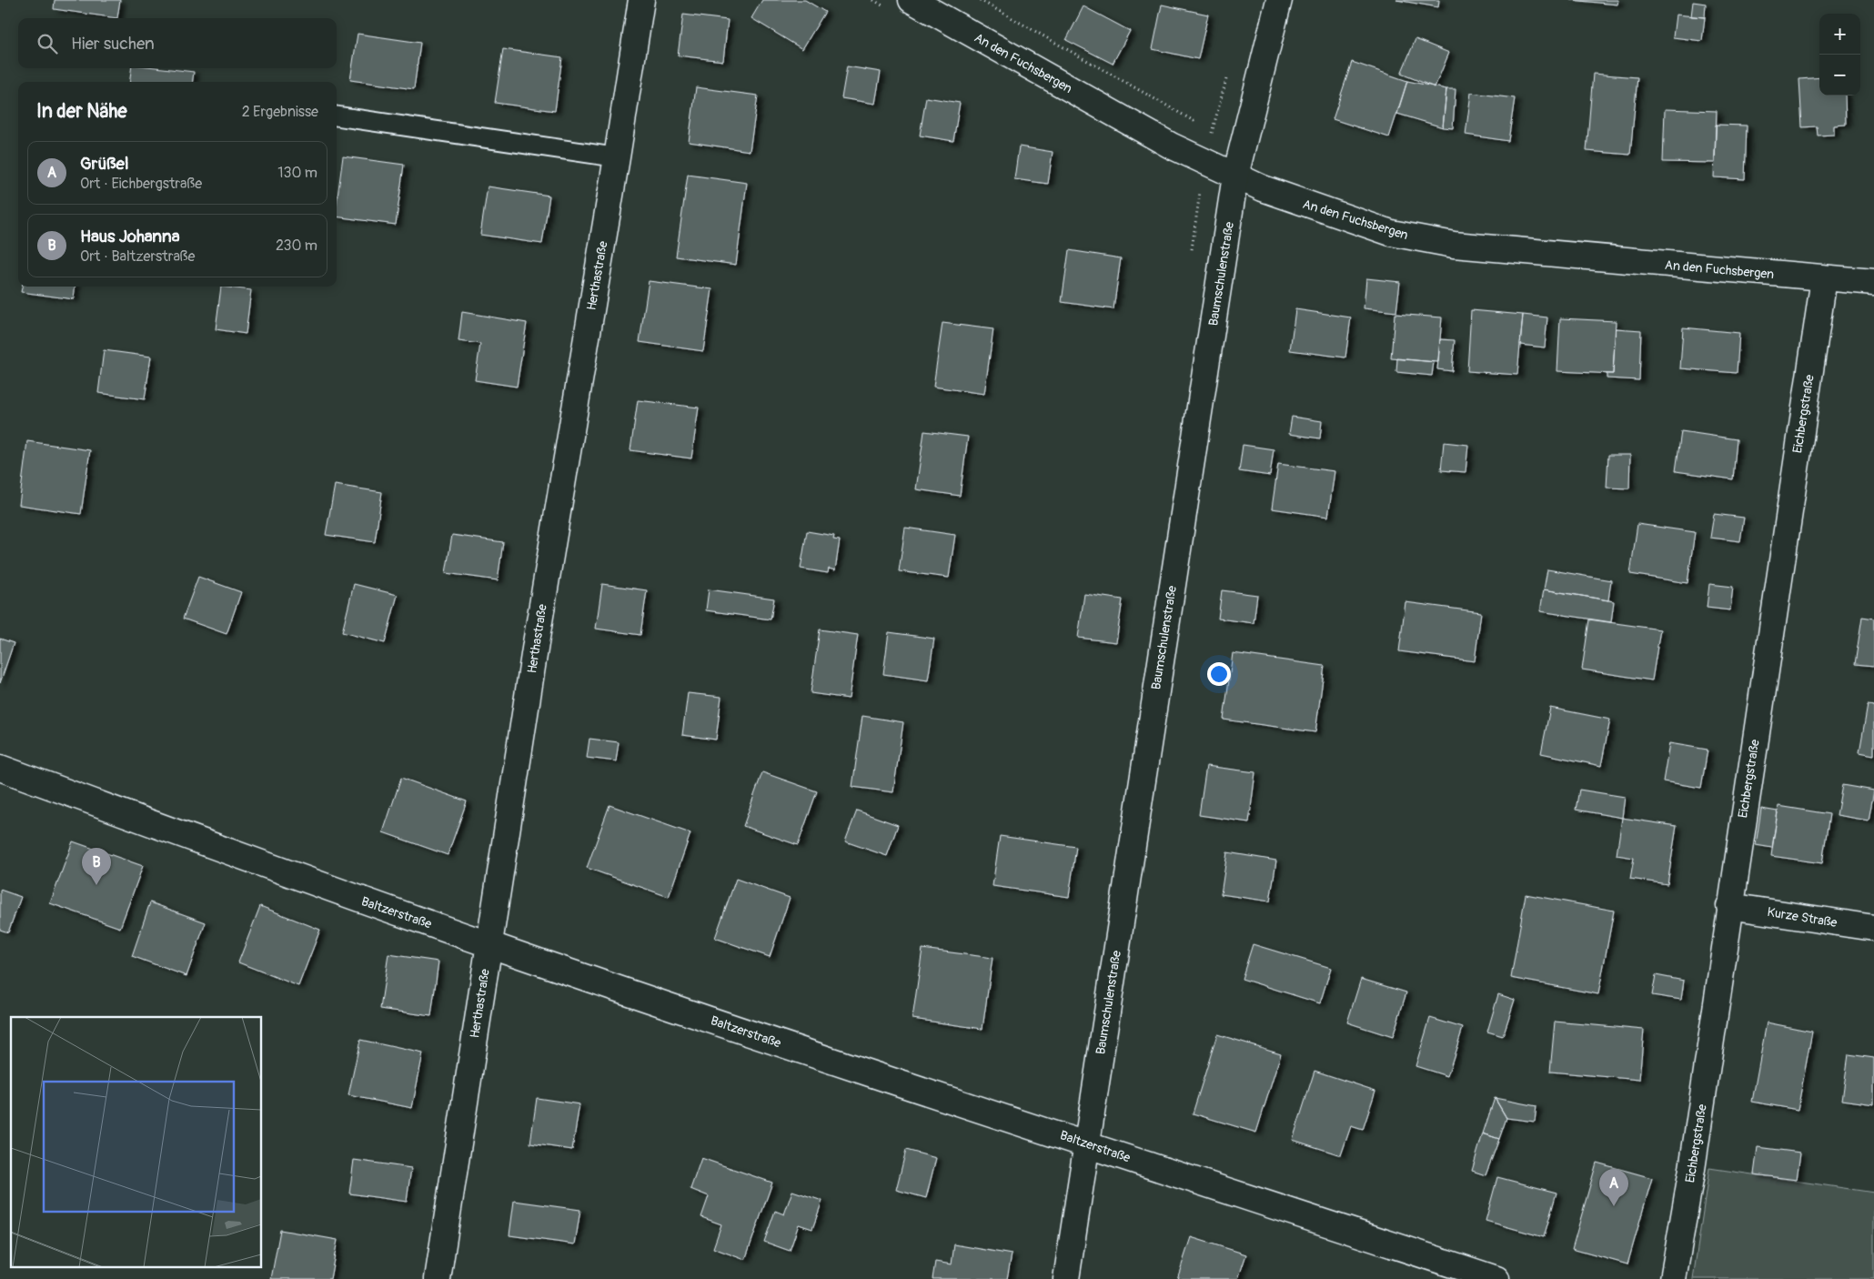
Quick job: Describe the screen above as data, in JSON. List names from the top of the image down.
{
  "streets": {
    "street": [
      "An den Fuchsbergen",
      "Baumschulenstraße",
      "Herthastraße",
      "Eichbergstraße",
      "Baltzerstraße",
      "Kurze Straße"
    ]
  },
  "crossings": [
    ["An den Fuchsbergen", "Baumschulenstraße"],
    ["An den Fuchsbergen", "Eichbergstraße"],
    ["Baumschulenstraße", "Baltzerstraße"],
    ["Herthastraße", "Baltzerstraße"],
    ["Eichbergstraße", "Kurze Straße"]
  ],
  "page": {
    "map_buttons": ["+", "−"],
    "search": "Hier suchen",
    "heading": ["In der Nähe", "2 Ergebnisse"],
    "list": [
      {
        "mark": "A",
        "name": "Grüßel",
        "note": "Ort · Eichbergstraße",
        "value": "130 m"
      },
      {
        "mark": "B",
        "name": "Haus Johanna",
        "note": "Ort · Baltzerstraße",
        "value": "230 m"
      }
    ],
    "pins": ["B", "A"]
  }
}
